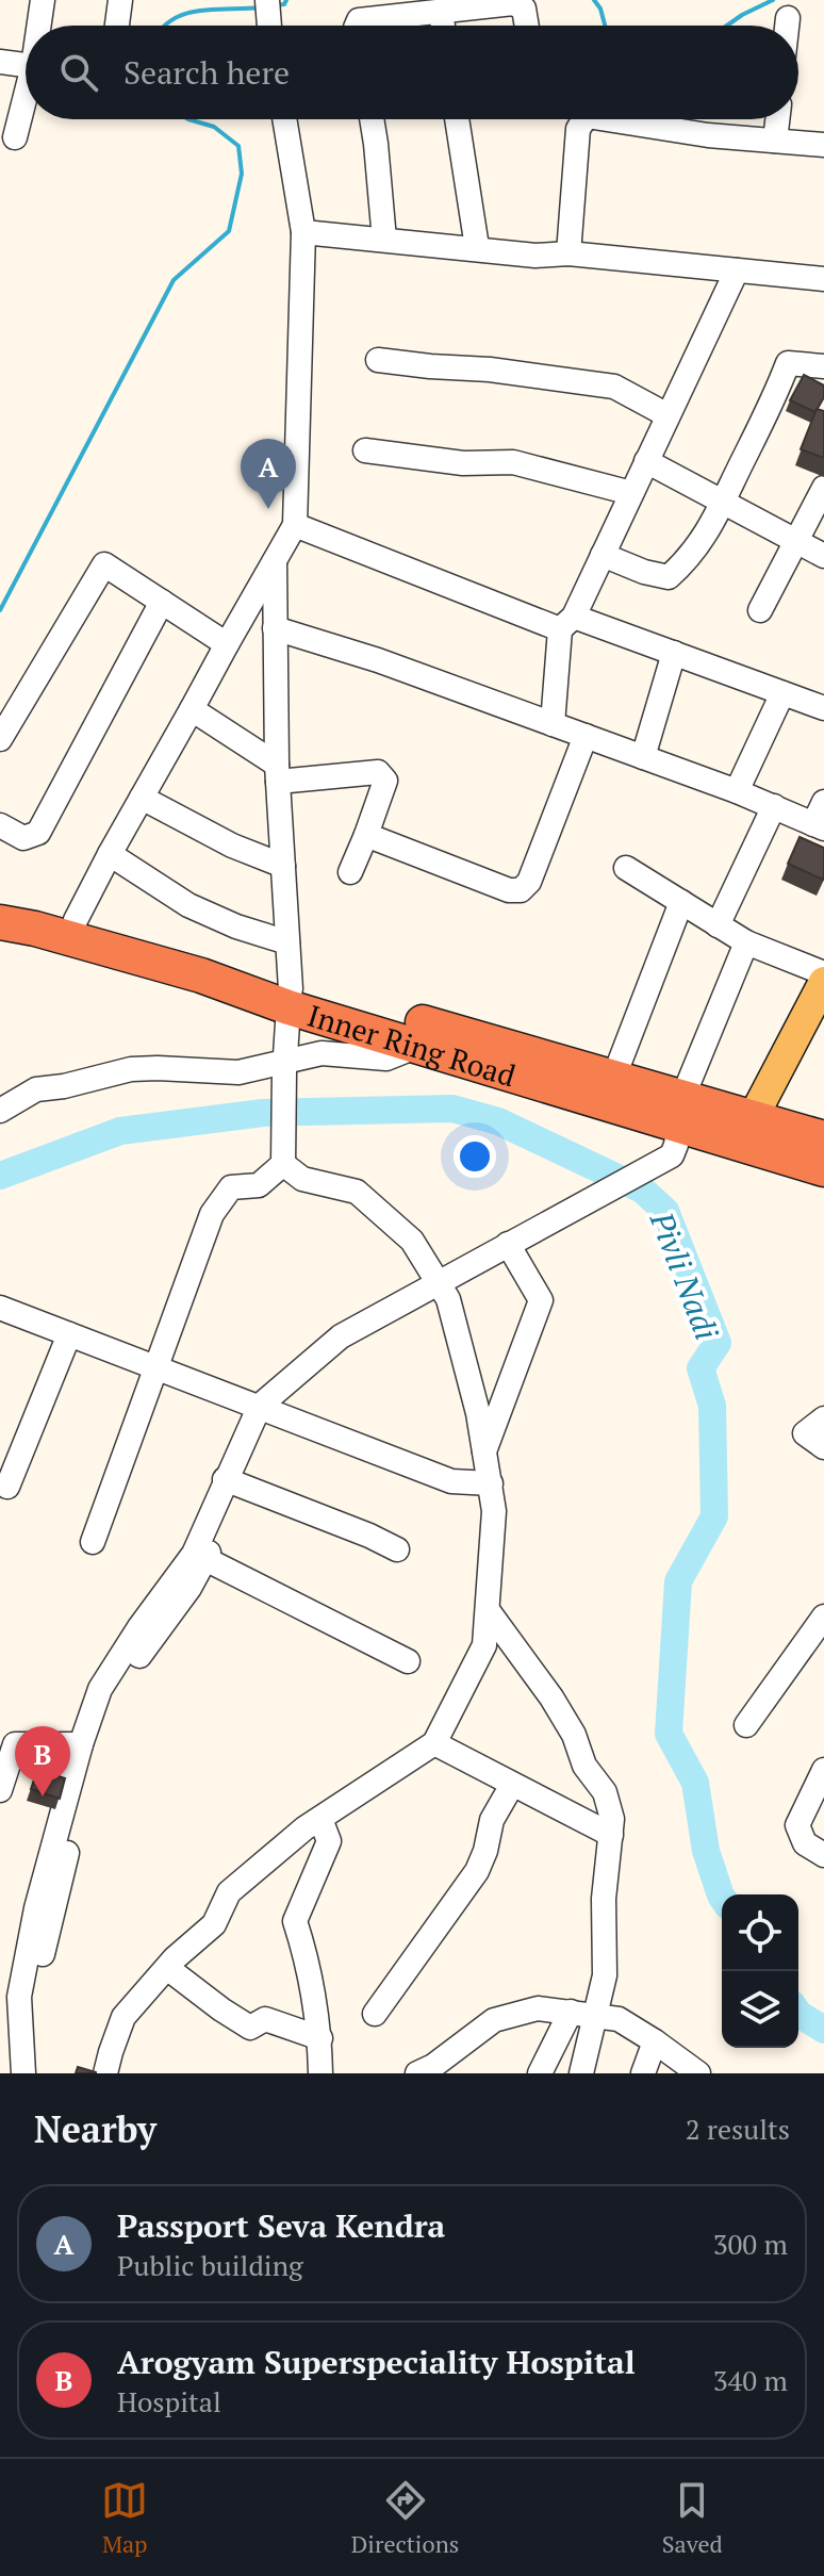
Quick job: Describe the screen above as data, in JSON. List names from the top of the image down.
{
  "streets": {
    "highway": ["Inner Ring Road"]
  },
  "water": ["Pivli Nadi"],
  "page": {
    "search": "Search here",
    "pins": ["A", "B"],
    "heading": ["Nearby", "2 results"],
    "list": [
      {
        "mark": "A",
        "name": "Passport Seva Kendra",
        "note": "Public building",
        "value": "300 m"
      },
      {
        "mark": "B",
        "name": "Arogyam Superspeciality Hospital",
        "note": "Hospital",
        "value": "340 m"
      }
    ],
    "nav": ["Map", "Directions", "Saved"]
  }
}
